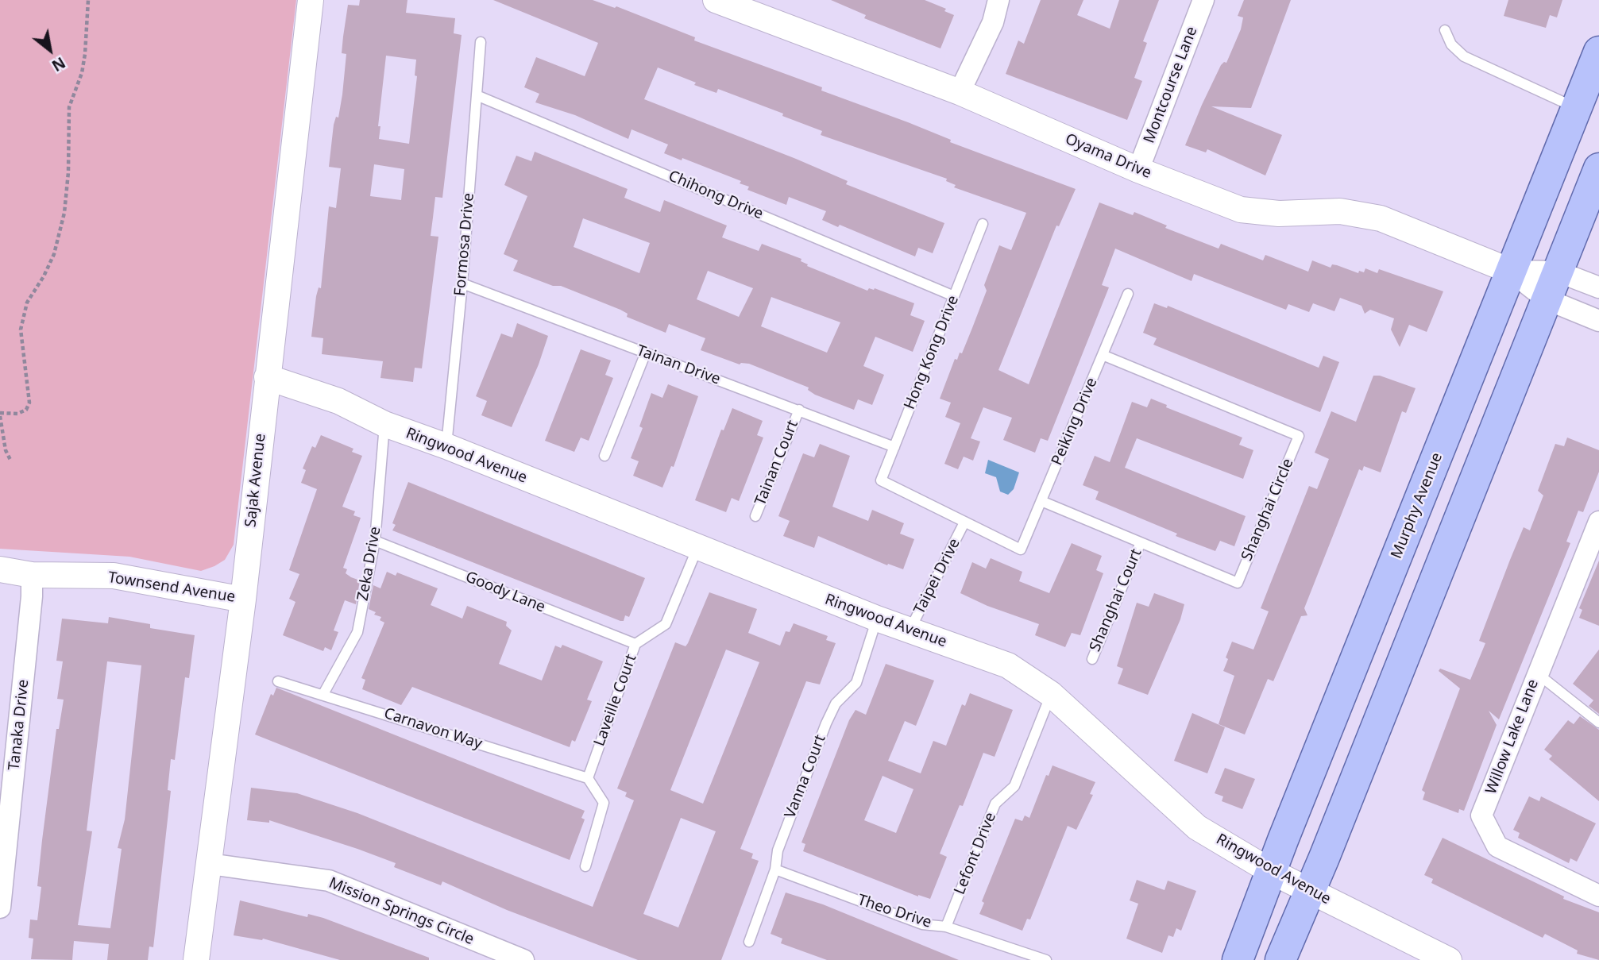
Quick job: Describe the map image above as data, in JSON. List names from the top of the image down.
{
  "streets": {
    "main road": ["Murphy Avenue"],
    "street": [
      "Montcourse Lane",
      "Oyama Drive",
      "Ringwood Avenue",
      "Sajak Avenue",
      "Townsend Avenue",
      "Tanaka Drive",
      "Willow Lake Lane",
      "Mission Springs Circle"
    ],
    "lane": [
      "Chihong Drive",
      "Formosa Drive",
      "Hong Kong Drive",
      "Tainan Drive",
      "Peiking Drive",
      "Tainan Court",
      "Shanghai Circle",
      "Zeka Drive",
      "Taipei Drive",
      "Goody Lane",
      "Shanghai Court",
      "Laveille Court",
      "Carnavon Way",
      "Vanna Court",
      "Lefont Drive",
      "Theo Drive"
    ]
  },
  "crossings": [
    ["Montcourse Lane", "Oyama Drive"],
    ["Oyama Drive", "Murphy Avenue"],
    ["Chihong Drive", "Formosa Drive"],
    ["Chihong Drive", "Hong Kong Drive"],
    ["Formosa Drive", "Tainan Drive"],
    ["Formosa Drive", "Ringwood Avenue"],
    ["Hong Kong Drive", "Tainan Drive"],
    ["Hong Kong Drive", "Taipei Drive"],
    ["Tainan Drive", "Tainan Court"],
    ["Peiking Drive", "Shanghai Circle"],
    ["Peiking Drive", "Taipei Drive"],
    ["Ringwood Avenue", "Sajak Avenue"],
    ["Ringwood Avenue", "Murphy Avenue"],
    ["Ringwood Avenue", "Zeka Drive"],
    ["Ringwood Avenue", "Taipei Drive"],
    ["Ringwood Avenue", "Laveille Court"],
    ["Ringwood Avenue", "Vanna Court"],
    ["Ringwood Avenue", "Lefont Drive"],
    ["Sajak Avenue", "Townsend Avenue"],
    ["Sajak Avenue", "Mission Springs Circle"],
    ["Shanghai Circle", "Shanghai Court"],
    ["Zeka Drive", "Goody Lane"],
    ["Zeka Drive", "Carnavon Way"],
    ["Townsend Avenue", "Tanaka Drive"],
    ["Goody Lane", "Laveille Court"],
    ["Laveille Court", "Carnavon Way"],
    ["Vanna Court", "Theo Drive"],
    ["Lefont Drive", "Theo Drive"]
  ],
  "north": "bottom right"
}
